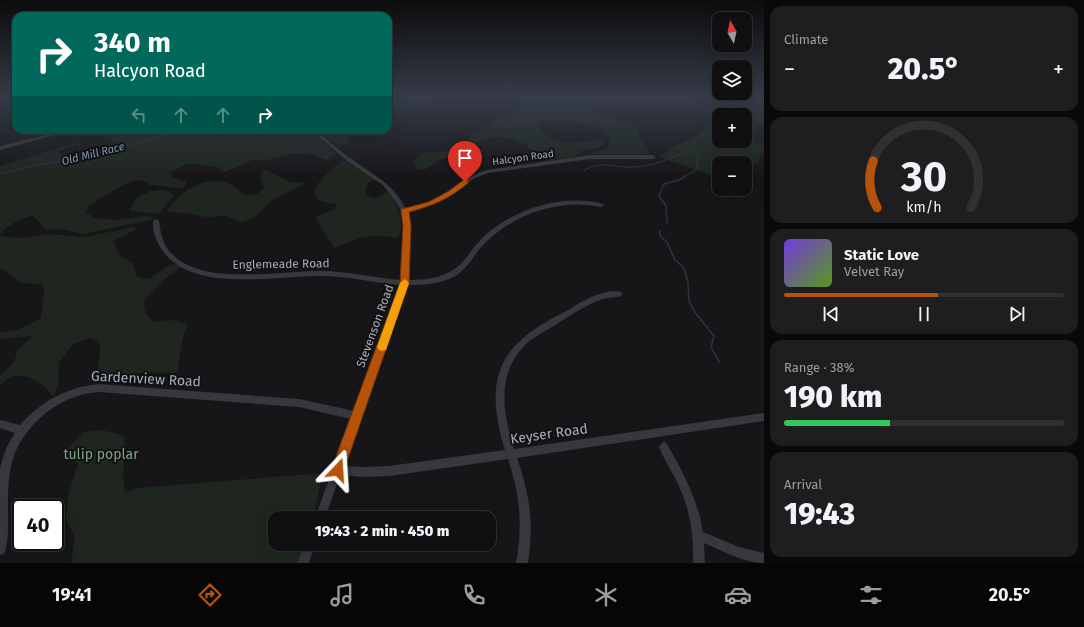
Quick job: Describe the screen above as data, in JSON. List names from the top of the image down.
{
  "streets": {
    "street": [
      "Halcyon Road",
      "Englemeade Road",
      "Stevenson Road",
      "Gardenview Road",
      "Keyser Road"
    ]
  },
  "crossings": [
    ["Halcyon Road", "Stevenson Road"],
    ["Englemeade Road", "Stevenson Road"],
    ["Stevenson Road", "Gardenview Road"],
    ["Stevenson Road", "Keyser Road"]
  ],
  "water": ["Old Mill Race"],
  "parks": ["tulip poplar"],
  "north": "top",
  "page": {
    "tile": [
      "Climate",
      ["Range · 38%", "190 km"],
      ["Arrival", "19:43"]
    ],
    "map_buttons": ["+", "−"],
    "turn": ["340 m", "Halcyon Road"],
    "heat": ["−", "20.5°", "+"],
    "song": ["Static Love", "Velvet Ray"],
    "limit": "40",
    "trip": "19:43 · 2 min · 450 m",
    "tabs": ["19:41", "20.5°"],
    "gauge": ["30", "km/h"]
  }
}
